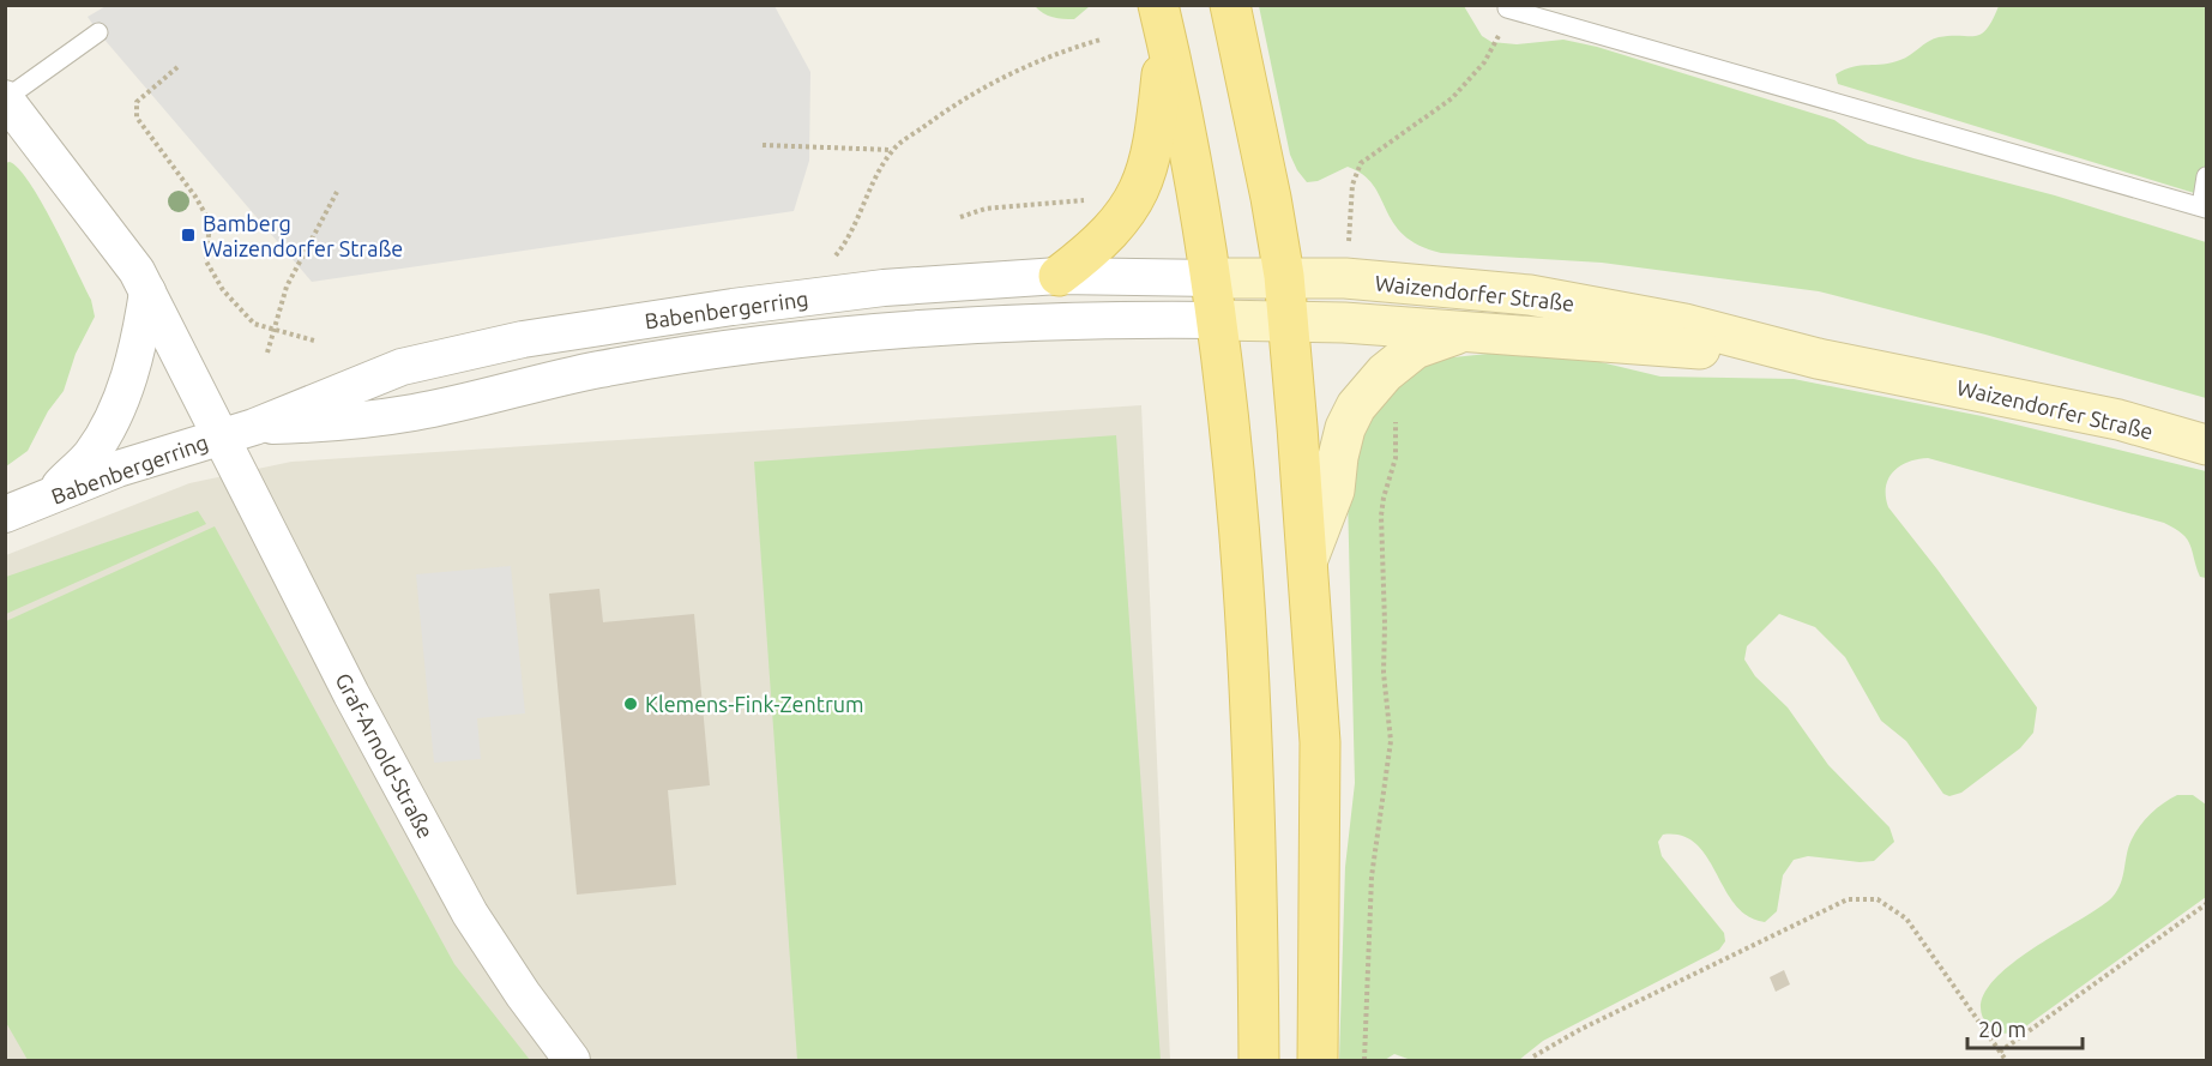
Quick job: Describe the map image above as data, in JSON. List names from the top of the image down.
{
  "streets": {
    "main road": ["Waizendorfer Straße"],
    "street": ["Babenbergerring", "Graf-Arnold-Straße"]
  },
  "crossings": [
    ["Waizendorfer Straße", "Babenbergerring"],
    ["Babenbergerring", "Graf-Arnold-Straße"]
  ],
  "places": {
    "transit": ["Bamberg Waizendorfer Straße"],
    "other": ["Klemens-Fink-Zentrum"]
  },
  "scale_bar": "20 m"
}
